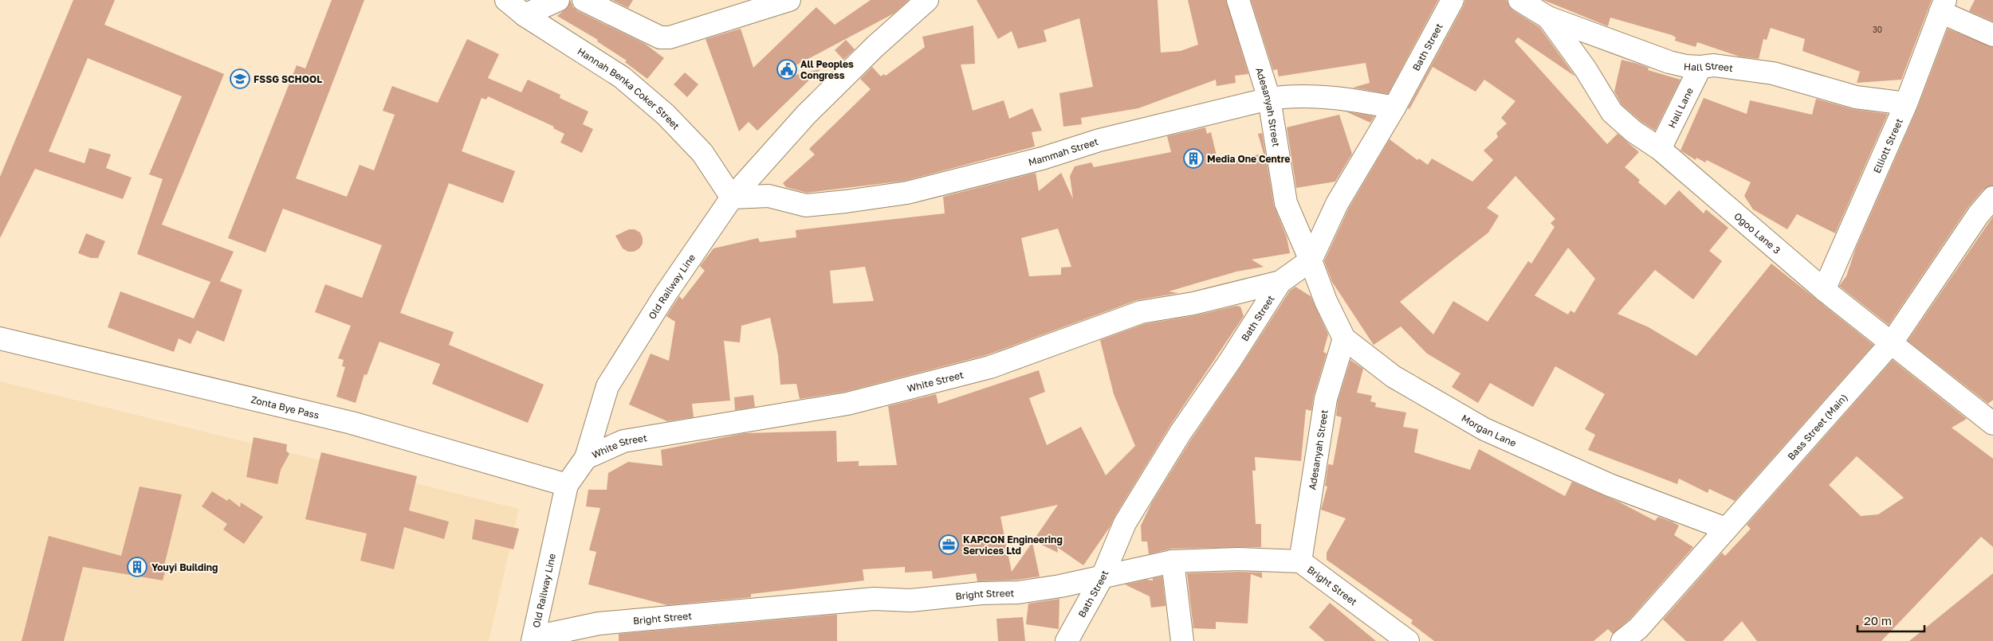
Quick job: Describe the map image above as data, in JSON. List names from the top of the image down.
{
  "streets": {
    "street": [
      "Bath Street",
      "Hall Street",
      "Hannah Benka Coker Street",
      "Adesanyah Street",
      "Hall Lane",
      "Elliott Street",
      "Mammah Street",
      "Ogoo Lane 3",
      "Old Railway Line",
      "White Street",
      "Zonta Bye Pass",
      "Bass Street (Main)",
      "Morgan Lane",
      "Bright Street"
    ]
  },
  "crossings": [
    ["Bath Street", "Adesanyah Street"],
    ["Bath Street", "Mammah Street"],
    ["Bath Street", "White Street"],
    ["Bath Street", "Morgan Lane"],
    ["Bath Street", "Bright Street"],
    ["Hall Street", "Hall Lane"],
    ["Hall Street", "Elliott Street"],
    ["Hall Street", "Ogoo Lane 3"],
    ["Hannah Benka Coker Street", "Mammah Street"],
    ["Hannah Benka Coker Street", "Old Railway Line"],
    ["Adesanyah Street", "Mammah Street"],
    ["Adesanyah Street", "Morgan Lane"],
    ["Adesanyah Street", "Bright Street"],
    ["Hall Lane", "Ogoo Lane 3"],
    ["Elliott Street", "Ogoo Lane 3"],
    ["Mammah Street", "Old Railway Line"],
    ["Ogoo Lane 3", "Bass Street (Main)"],
    ["Old Railway Line", "White Street"],
    ["Old Railway Line", "Zonta Bye Pass"],
    ["Old Railway Line", "Bright Street"],
    ["Bass Street (Main)", "Morgan Lane"]
  ],
  "places": {
    "public building": ["All Peoples Congress"],
    "school or university": ["FSSG SCHOOL"],
    "building": ["Media One Centre", "Youyi Building"],
    "office": ["KAPCON Engineering Services Ltd"]
  },
  "house_numbers": ["30"],
  "scale_bar": "20 m"
}
